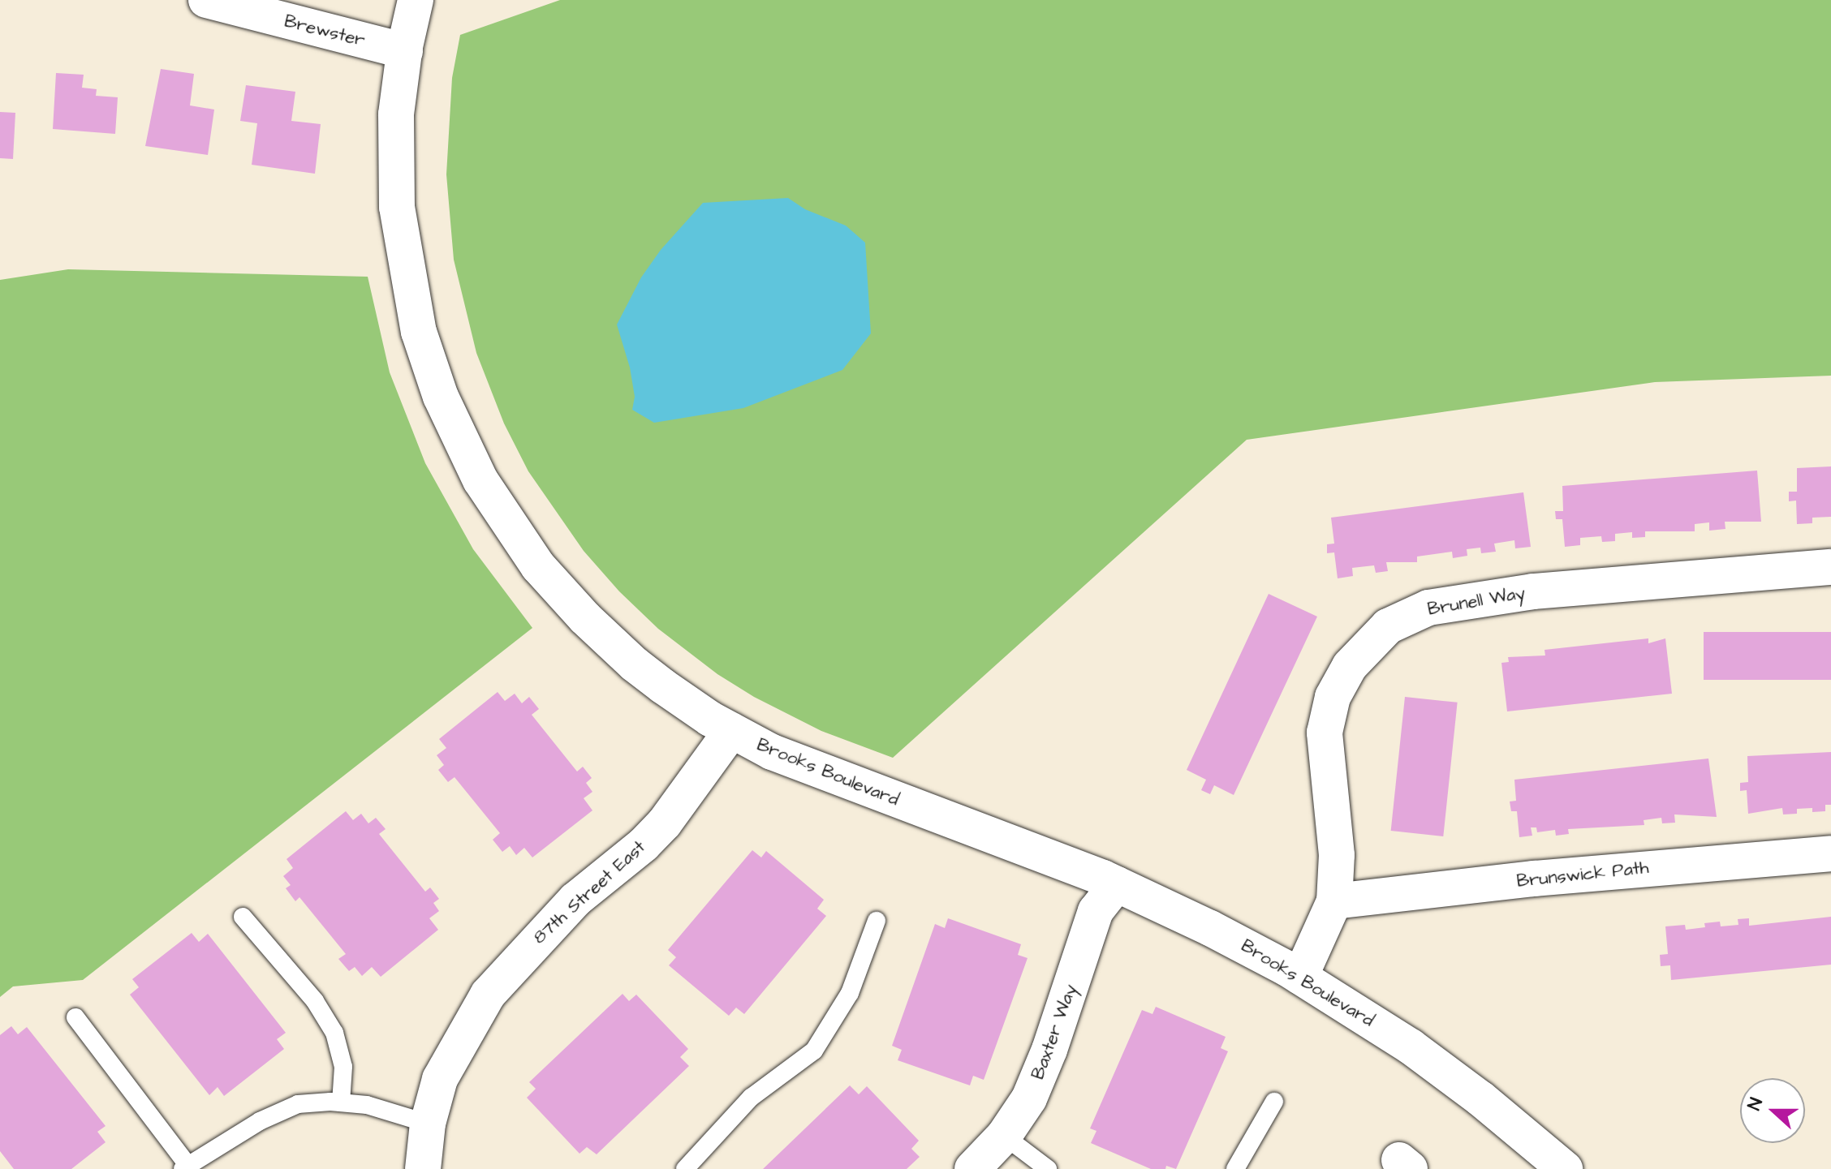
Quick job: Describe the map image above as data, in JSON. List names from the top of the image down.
{
  "streets": {
    "street": [
      "Brewster",
      "Brunell Way",
      "Brooks Boulevard",
      "Brunswick Path",
      "87th Street East",
      "Baxter Way"
    ]
  },
  "crossings": [
    ["Brewster", "Brooks Boulevard"],
    ["Brunell Way", "Brooks Boulevard"],
    ["Brunell Way", "Brunswick Path"],
    ["Brooks Boulevard", "87th Street East"],
    ["Brooks Boulevard", "Baxter Way"]
  ],
  "north": "left"
}
